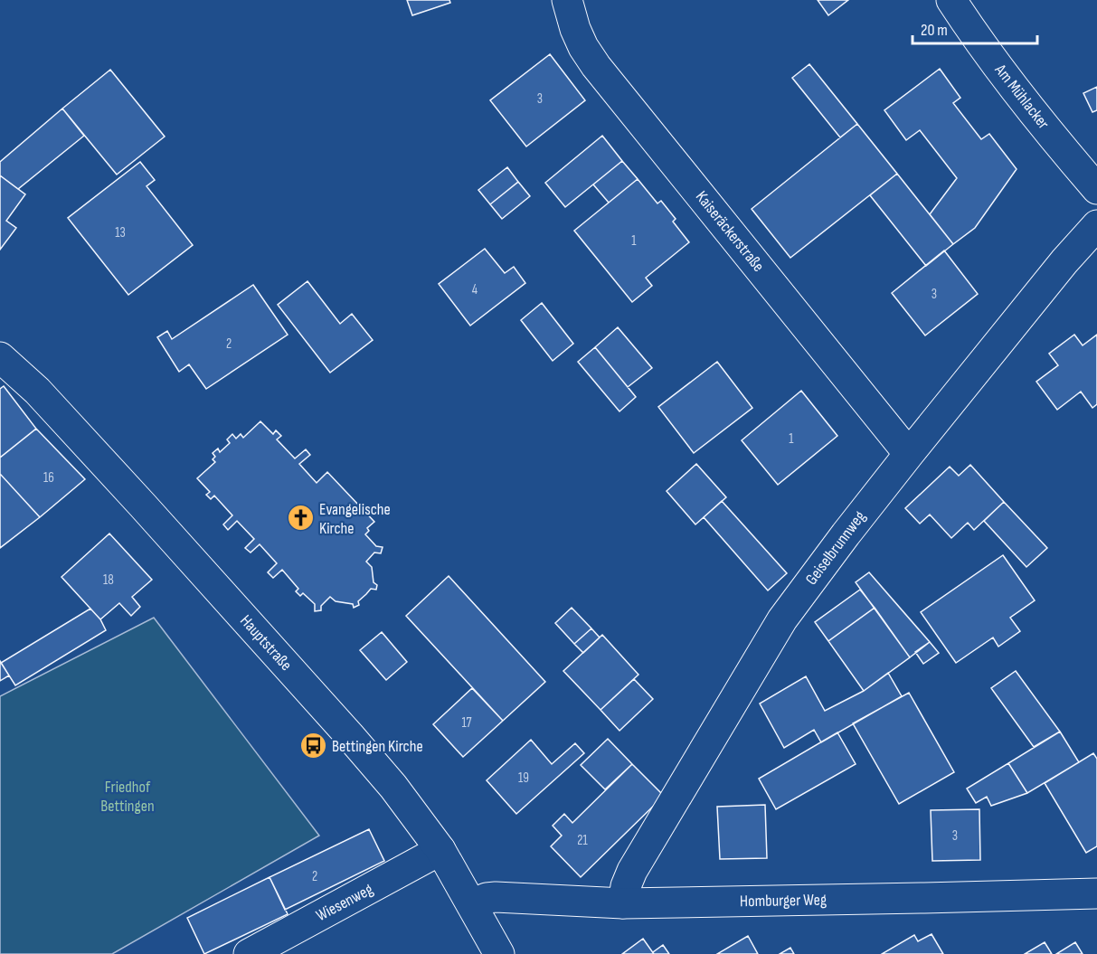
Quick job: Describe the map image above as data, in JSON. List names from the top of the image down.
{
  "streets": {
    "street": [
      "Am Mühlacker",
      "Kaiseräckerstraße",
      "Geiselbrunnweg",
      "Hauptstraße",
      "Homburger Weg",
      "Wiesenweg"
    ]
  },
  "crossings": [
    ["Kaiseräckerstraße", "Geiselbrunnweg"],
    ["Geiselbrunnweg", "Homburger Weg"],
    ["Hauptstraße", "Homburger Weg"],
    ["Hauptstraße", "Wiesenweg"]
  ],
  "parks": ["Friedhof Bettingen"],
  "places": {
    "church": ["Evangelische Kirche"],
    "bus stop": ["Bettingen Kirche"]
  },
  "house_numbers": [
    "3",
    "13",
    "1",
    "4",
    "3",
    "2",
    "1",
    "16",
    "18",
    "17",
    "19",
    "3",
    "21",
    "2"
  ],
  "scale_bar": "20 m"
}
